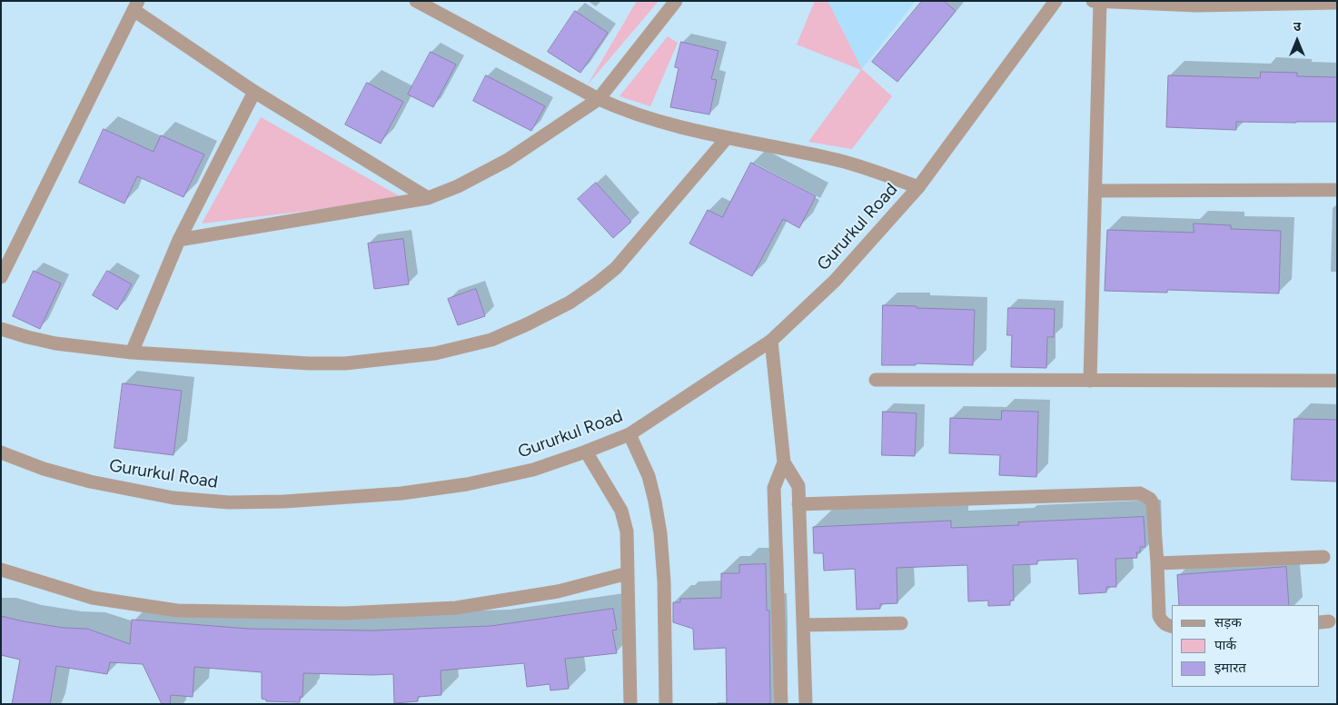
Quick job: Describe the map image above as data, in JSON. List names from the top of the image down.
{
  "streets": {
    "street": ["Gururkul Road"]
  },
  "legend": ["सड़क", "पार्क", "इमारत"],
  "north": "top"
}
